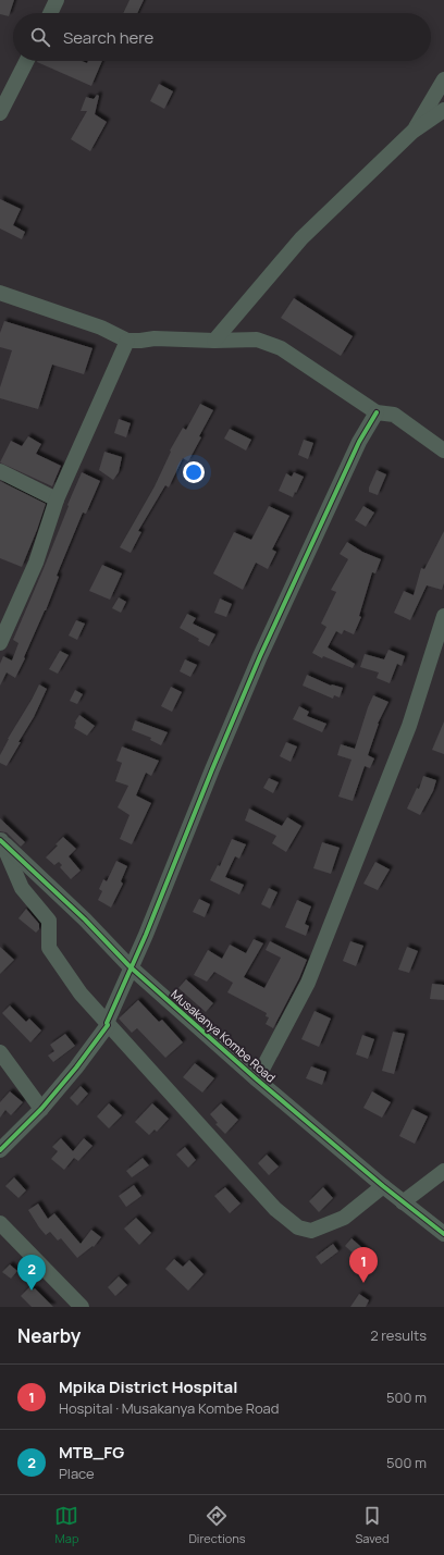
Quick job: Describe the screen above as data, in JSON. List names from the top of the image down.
{
  "streets": {
    "street": ["Musakanya Kombe Road"]
  },
  "page": {
    "search": "Search here",
    "pins": ["1", "2"],
    "heading": ["Nearby", "2 results"],
    "list": [
      {
        "mark": "1",
        "name": "Mpika District Hospital",
        "note": "Hospital · Musakanya Kombe Road",
        "value": "500 m"
      },
      {
        "mark": "2",
        "name": "MTB_FG",
        "note": "Place",
        "value": "500 m"
      }
    ],
    "nav": ["Map", "Directions", "Saved"]
  }
}
